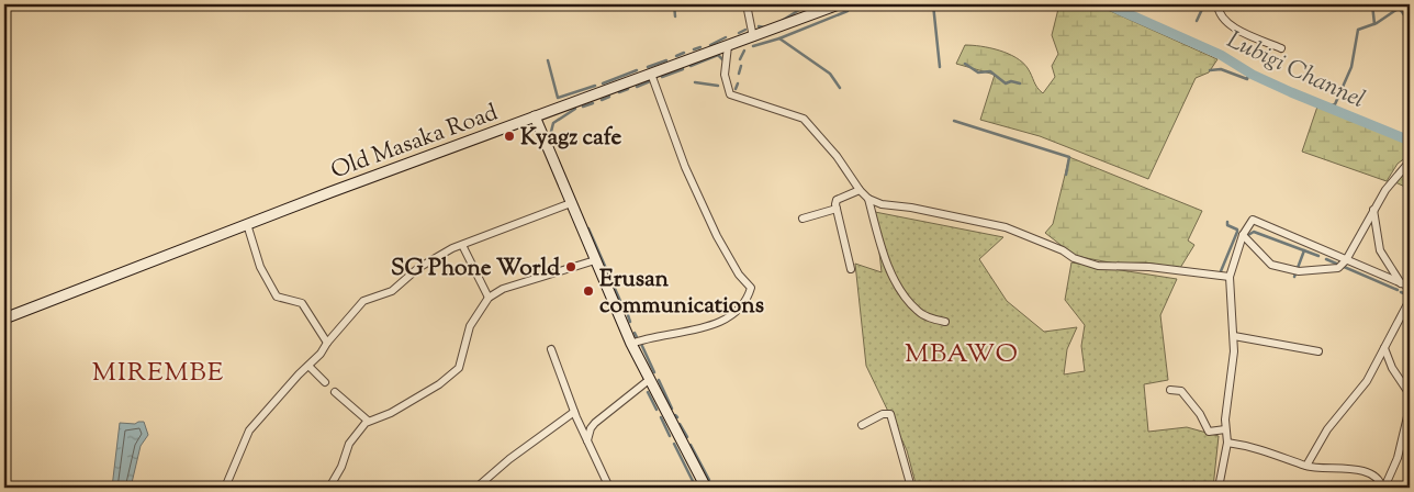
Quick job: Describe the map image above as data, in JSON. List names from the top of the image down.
{
  "streets": {
    "main road": ["Old Masaka Road"]
  },
  "districts": ["MBAWO", "MIREMBE"],
  "water": ["Lubigi Channel"],
  "places": ["Kyagz cafe", "SG Phone World", "Erusan communications"]
}
